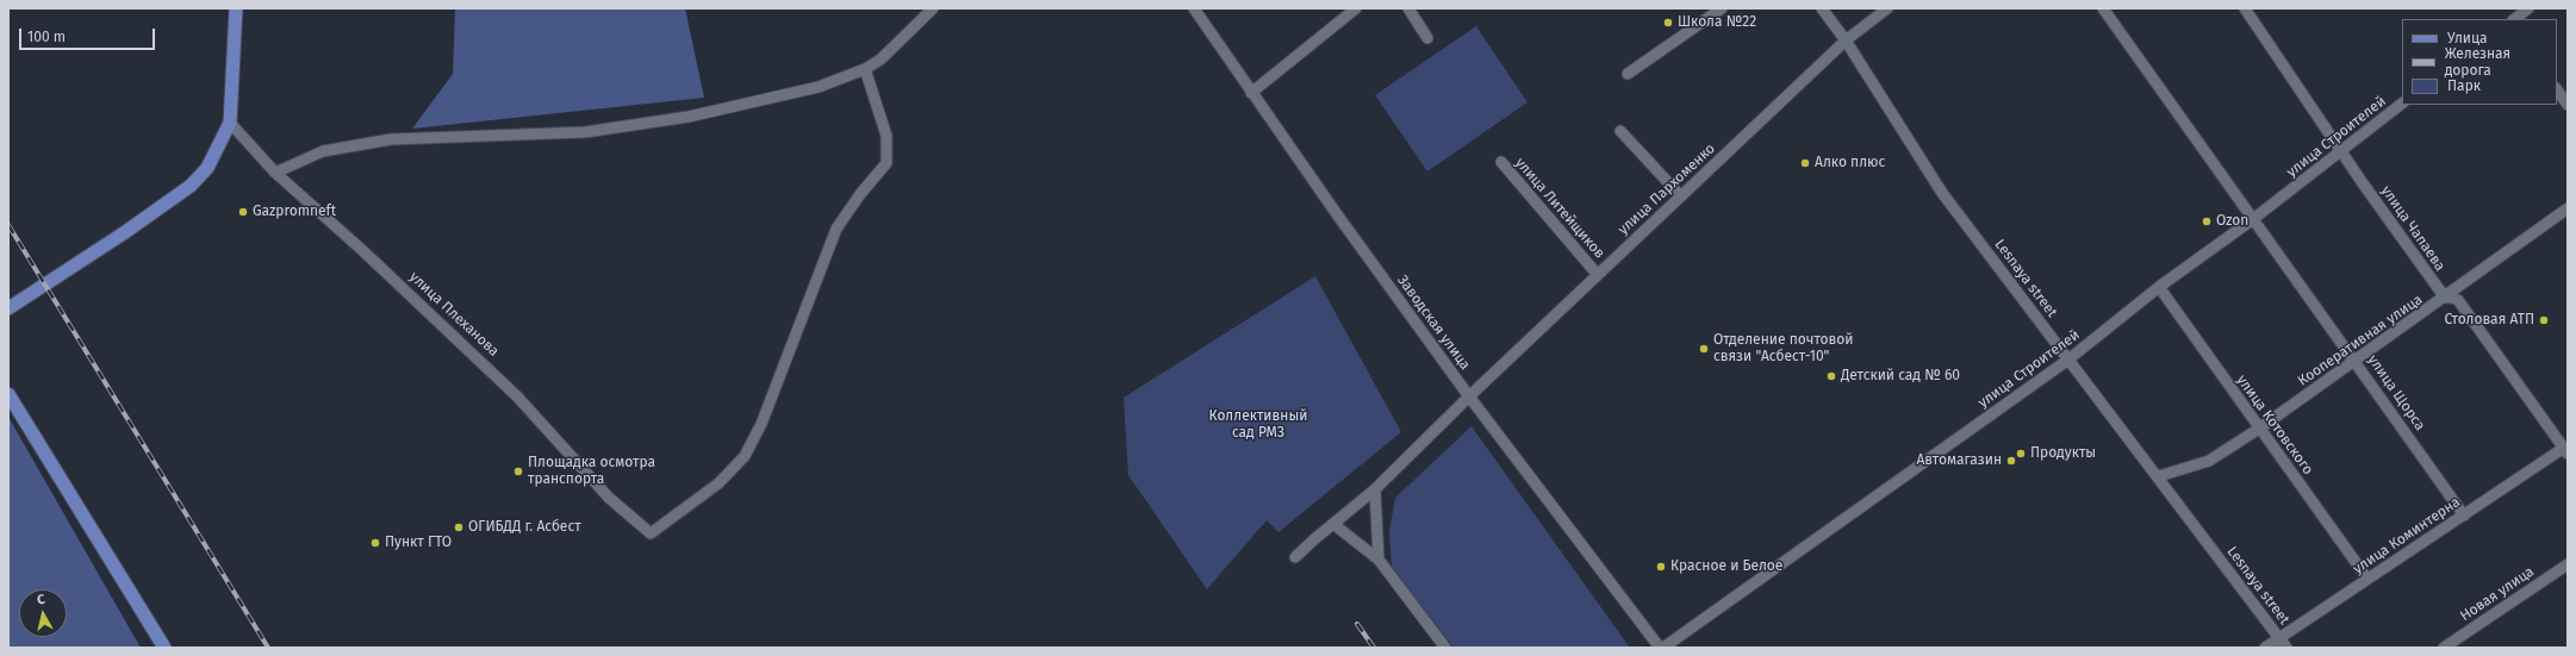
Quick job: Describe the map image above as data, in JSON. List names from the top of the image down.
{
  "streets": {
    "street": [
      "улица Строителей",
      "улица Пархоменко",
      "улица Литейщиков",
      "улица Чапаева",
      "Lesnaya street",
      "улица Плеханова",
      "Заводская улица",
      "Кооперативная улица",
      "улица Щорса",
      "улица Котовского",
      "улица Коминтерна",
      "Новая улица"
    ]
  },
  "crossings": [
    ["улица Строителей", "улица Чапаева"],
    ["улица Строителей", "Lesnaya street"],
    ["улица Строителей", "Заводская улица"],
    ["улица Строителей", "улица Щорса"],
    ["улица Строителей", "улица Котовского"],
    ["улица Пархоменко", "улица Литейщиков"],
    ["улица Пархоменко", "Lesnaya street"],
    ["улица Пархоменко", "Заводская улица"],
    ["улица Чапаева", "Кооперативная улица"],
    ["улица Чапаева", "улица Коминтерна"],
    ["Lesnaya street", "Кооперативная улица"],
    ["Lesnaya street", "улица Коминтерна"],
    ["Кооперативная улица", "улица Щорса"],
    ["Кооперативная улица", "улица Котовского"],
    ["улица Щорса", "улица Коминтерна"],
    ["улица Котовского", "улица Коминтерна"]
  ],
  "parks": ["Коллективный сад РМЗ"],
  "places": [
    "Школа №22",
    "Алко плюс",
    "Gazpromneft",
    "Ozon",
    "Столовая АТП",
    "Отделение почтовой связи \"Асбест-10\"",
    "Детский сад № 60",
    "Продукты",
    "Автомагазин",
    "Площадка осмотра транспорта",
    "ОГИБДД г. Асбест",
    "Пункт ГТО",
    "Красное и Белое"
  ],
  "legend": ["Улица", "Железная дорога", "Парк"],
  "scale_bar": "100 m",
  "north": "top"
}
